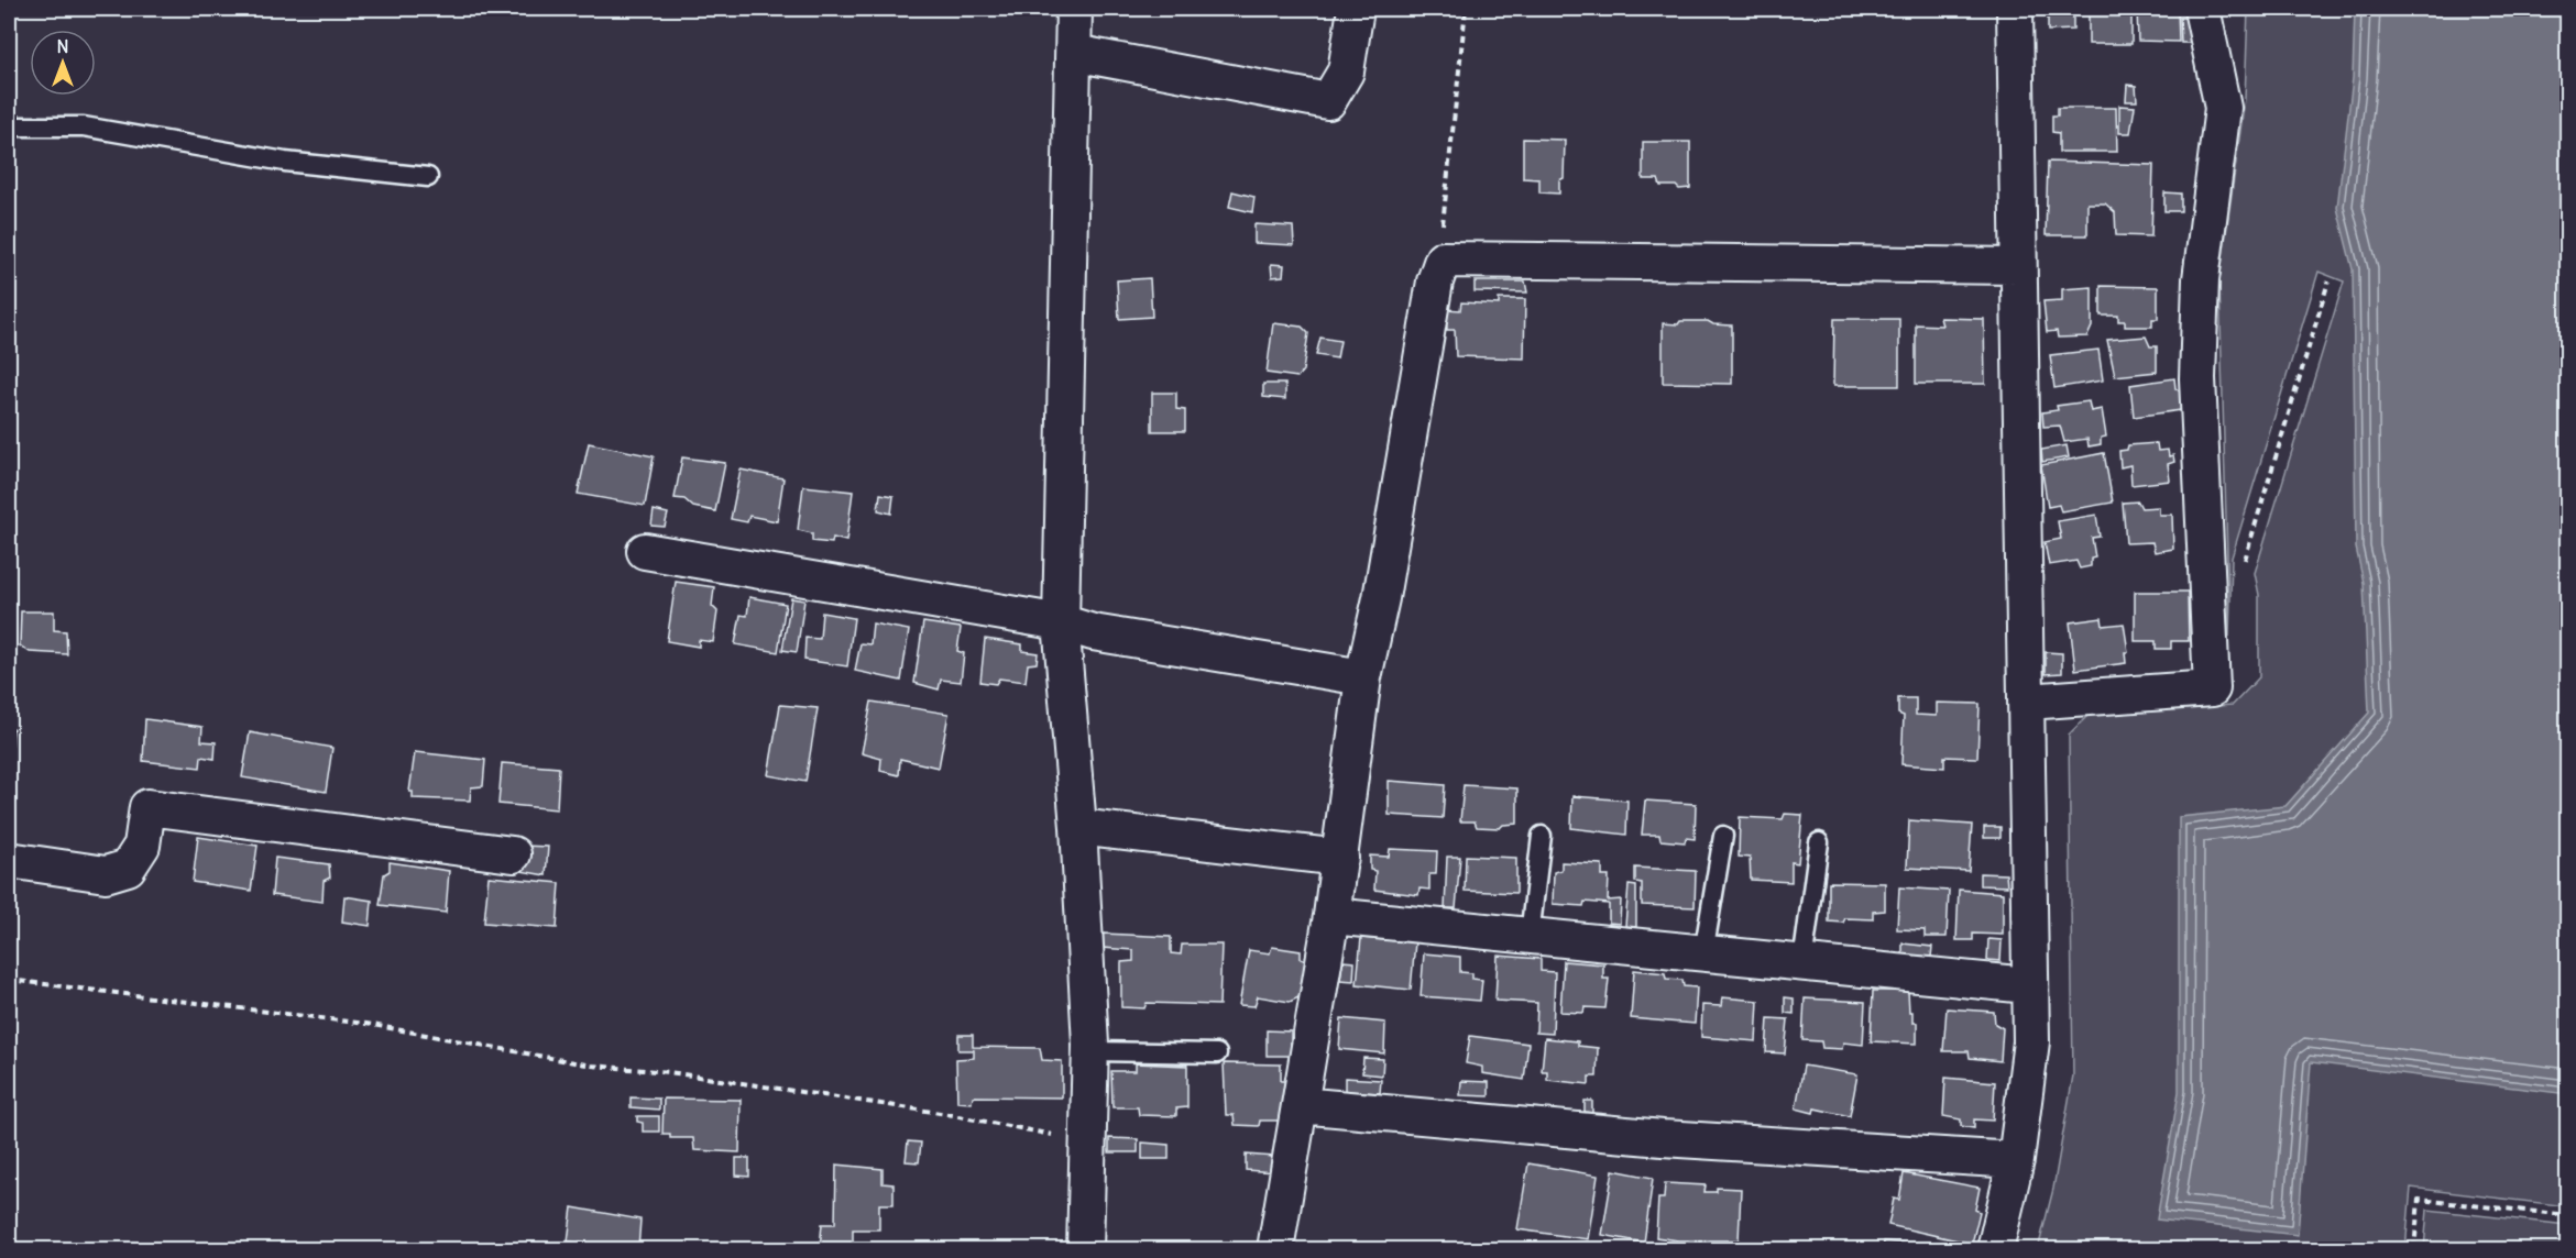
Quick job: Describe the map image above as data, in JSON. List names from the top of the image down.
{
  "north": "top"
}
